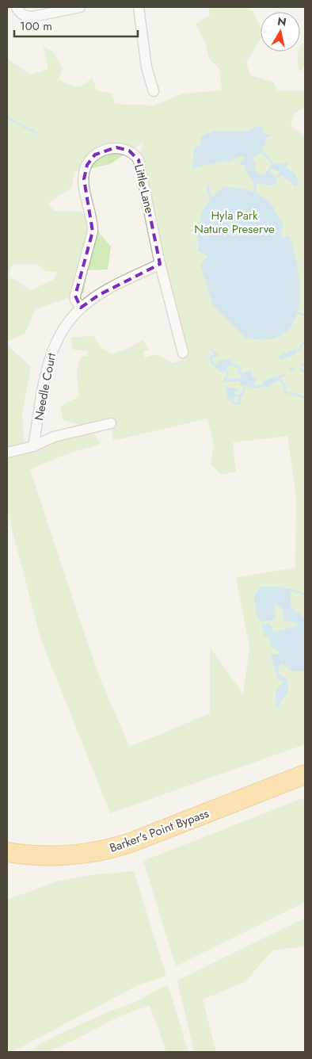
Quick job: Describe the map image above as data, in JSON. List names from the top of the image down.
{
  "streets": {
    "highway": ["Barker's Point Bypass"],
    "street": ["Little Lane", "Needle Court"]
  },
  "crossings": [
    ["Little Lane", "Needle Court"]
  ],
  "parks": ["Hyla Park Nature Preserve"],
  "scale_bar": "100 m",
  "north": "top"
}
